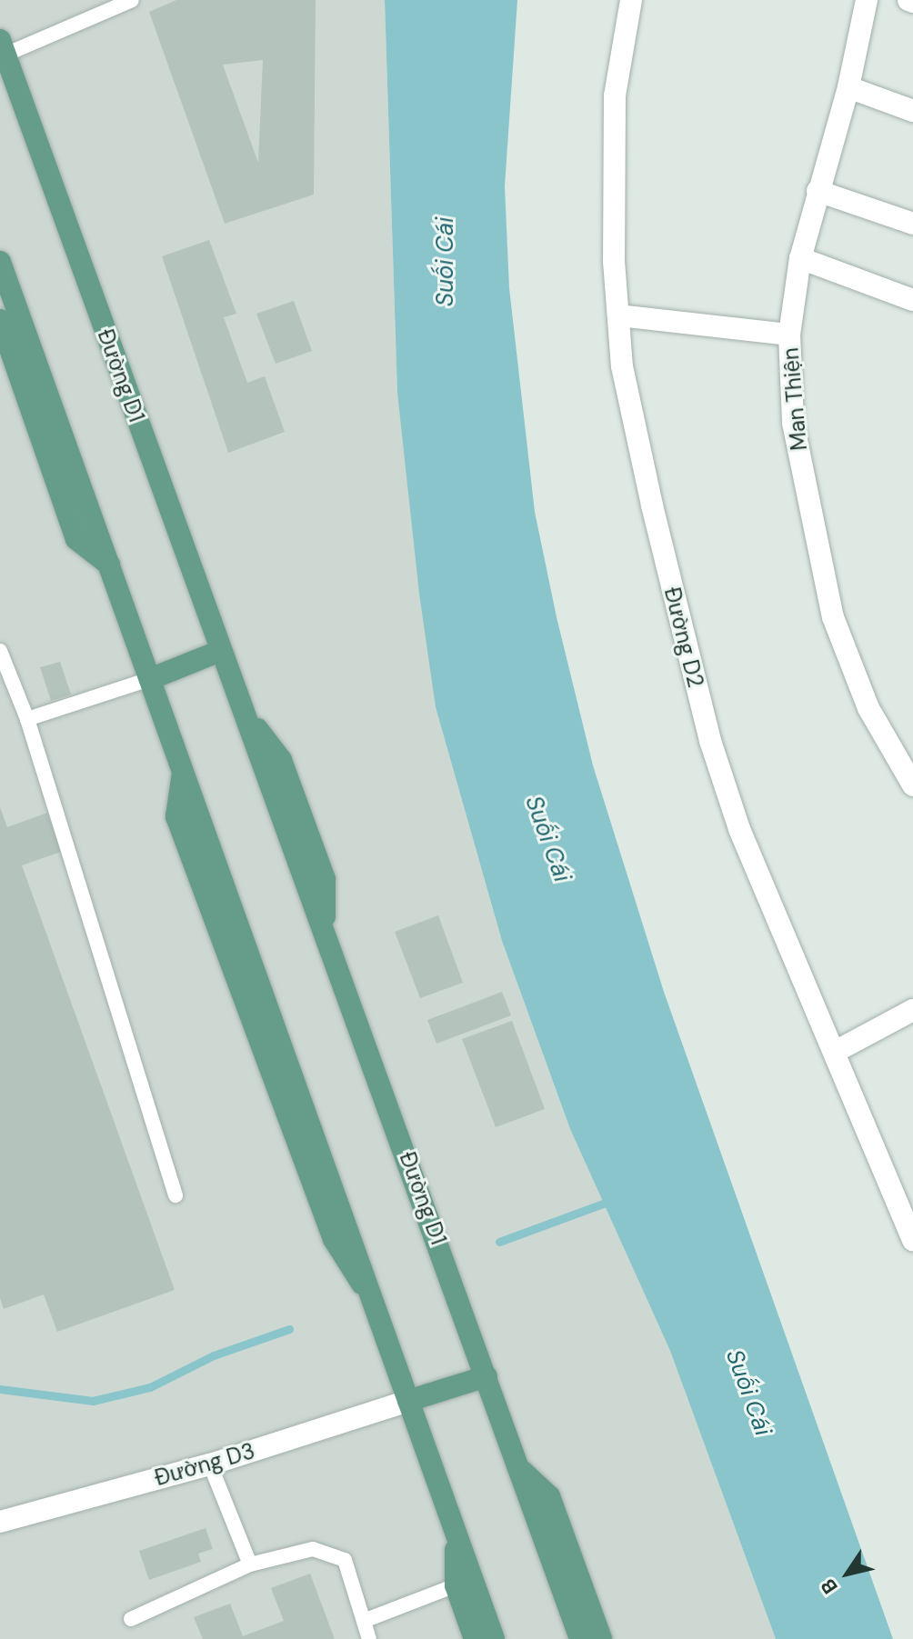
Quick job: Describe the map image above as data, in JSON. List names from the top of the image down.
{
  "streets": {
    "main road": ["Đường D1"],
    "street": ["Man Thiện", "Đường D2", "Đường D3"]
  },
  "water": ["Suối Cái"],
  "north": "bottom left"
}
